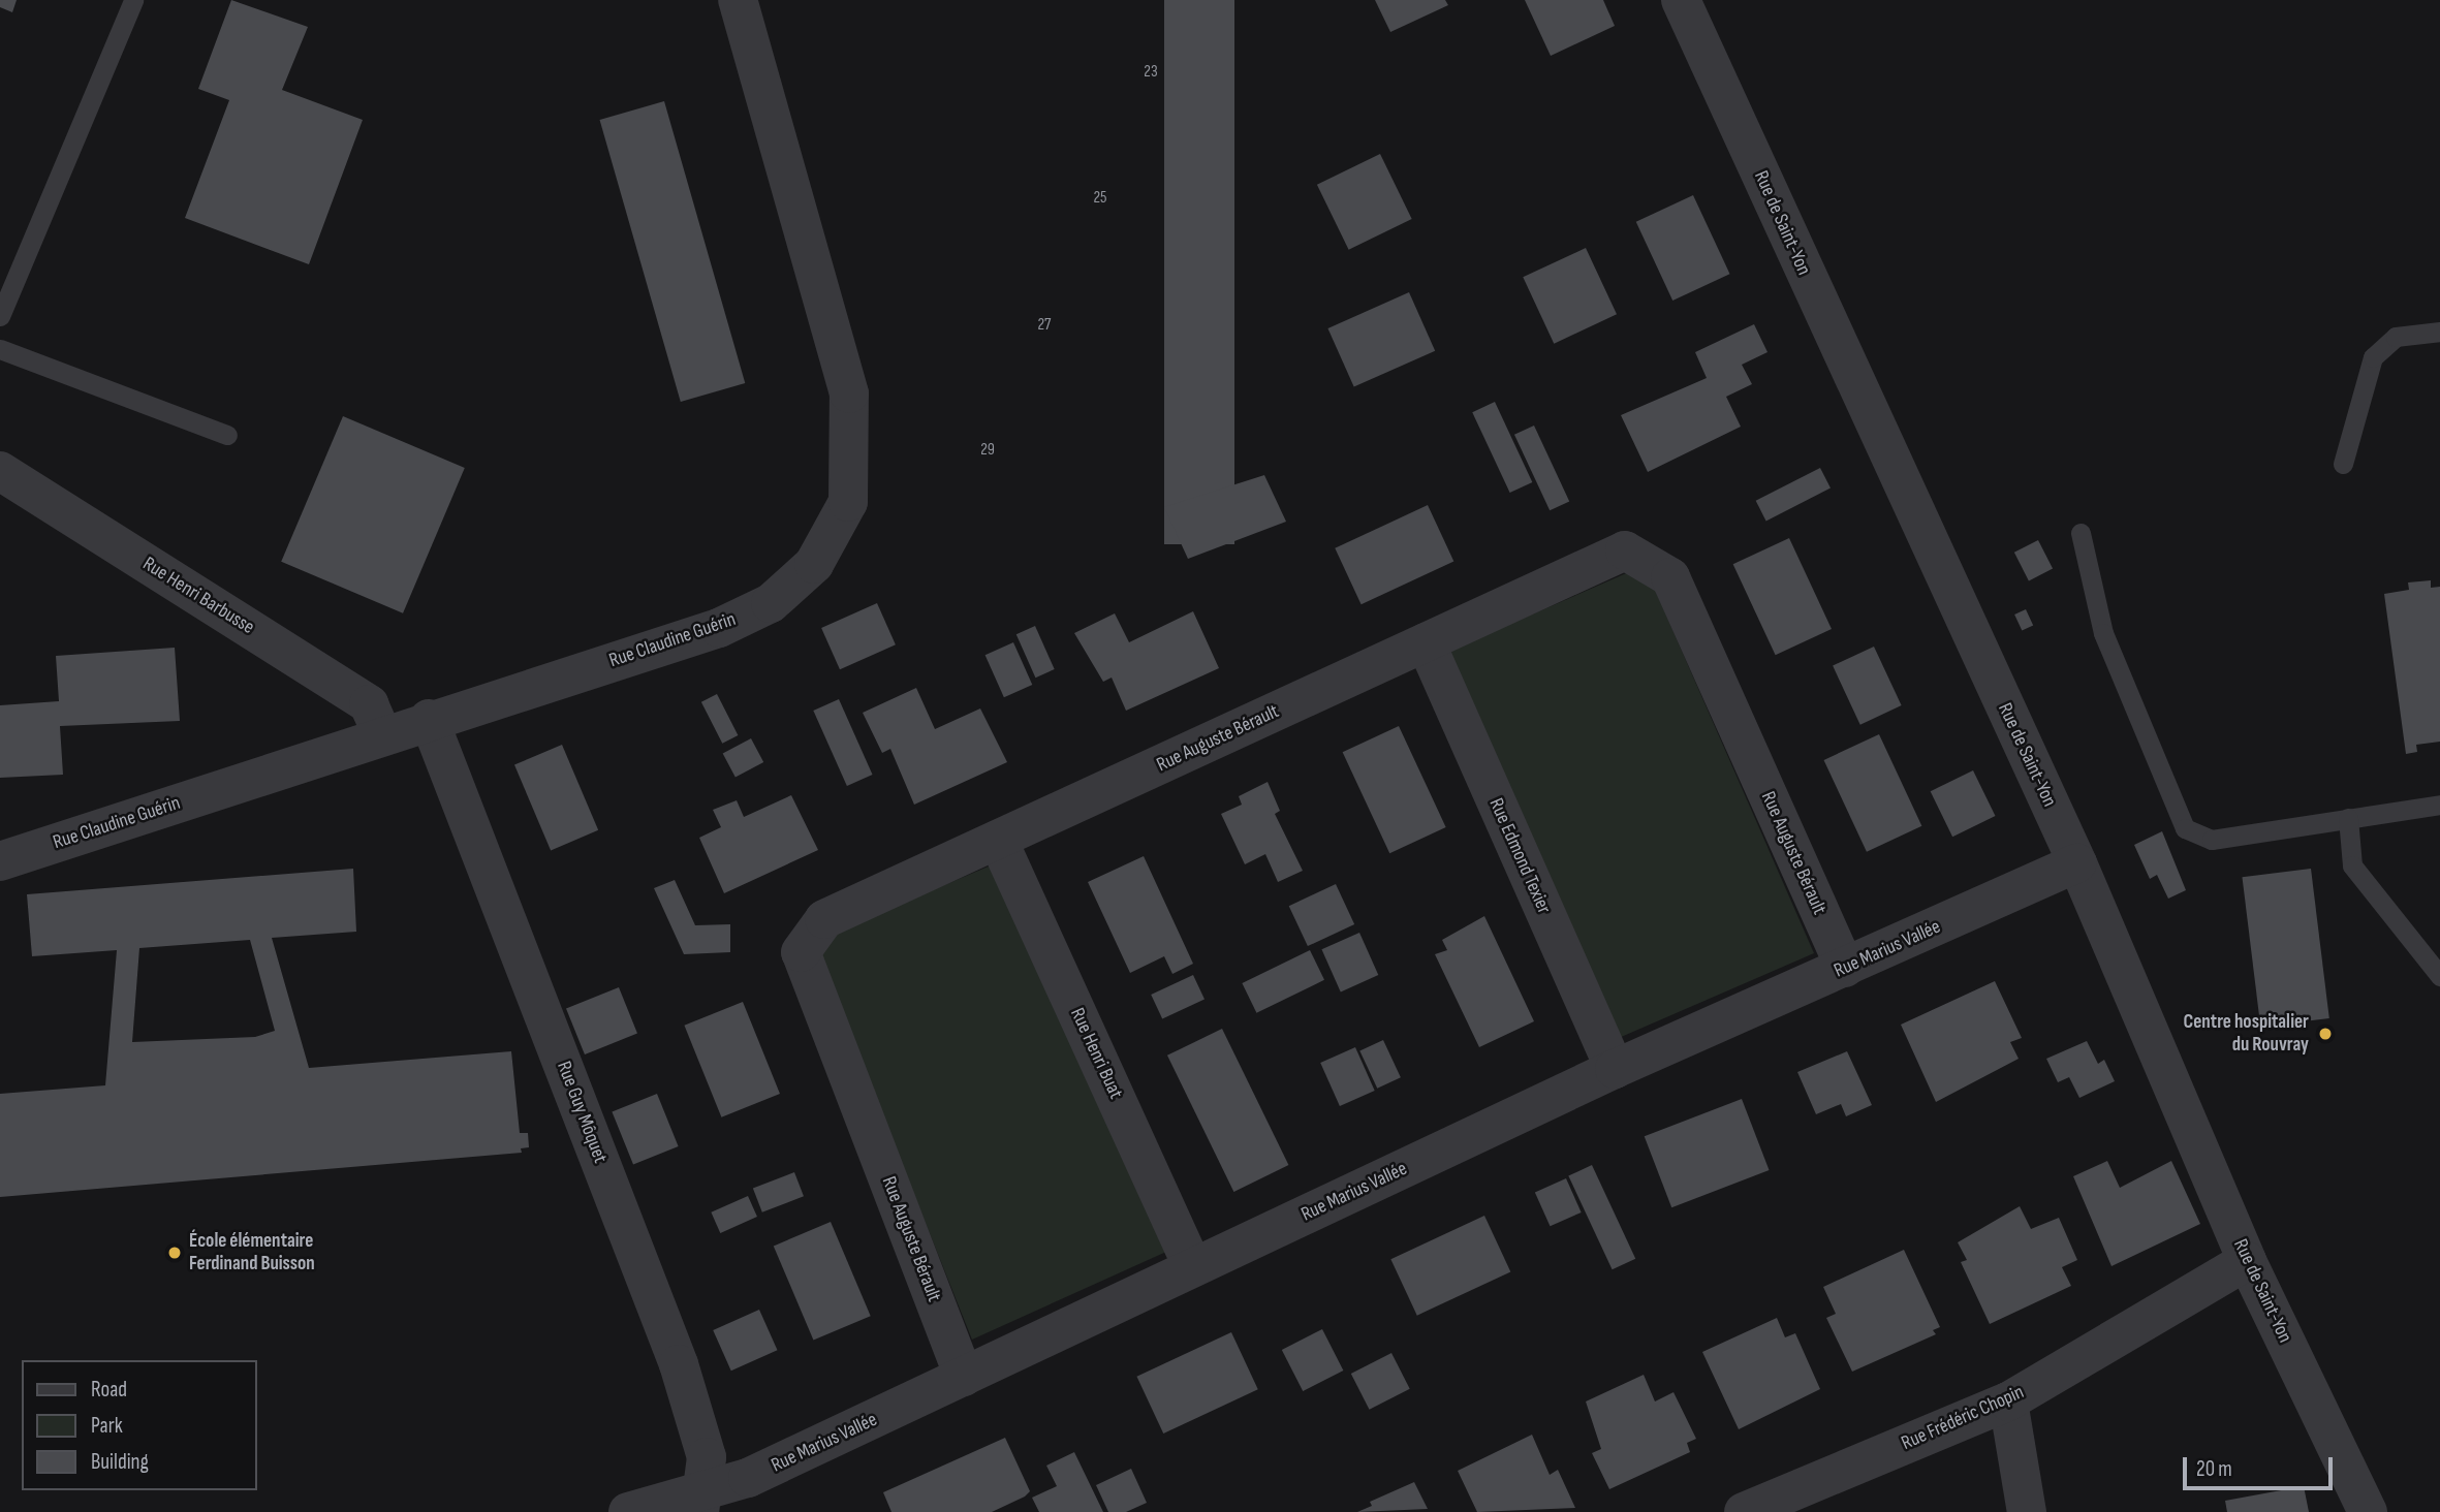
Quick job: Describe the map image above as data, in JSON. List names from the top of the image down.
{
  "streets": {
    "street": [
      "Rue de Saint-Yon",
      "Rue Henri Barbusse",
      "Rue Claudine Guérin",
      "Rue Auguste Bérault",
      "Rue Edmond Texier",
      "Rue Marius Vallée",
      "Rue Henri Buat",
      "Rue Guy Môquet",
      "Rue Frédéric Chopin"
    ]
  },
  "crossings": [
    ["Rue de Saint-Yon", "Rue Marius Vallée"],
    ["Rue de Saint-Yon", "Rue Frédéric Chopin"],
    ["Rue Henri Barbusse", "Rue Claudine Guérin"],
    ["Rue Claudine Guérin", "Rue Guy Môquet"],
    ["Rue Auguste Bérault", "Rue Edmond Texier"],
    ["Rue Auguste Bérault", "Rue Marius Vallée"],
    ["Rue Auguste Bérault", "Rue Henri Buat"],
    ["Rue Edmond Texier", "Rue Marius Vallée"],
    ["Rue Marius Vallée", "Rue Henri Buat"],
    ["Rue Marius Vallée", "Rue Guy Môquet"]
  ],
  "places": ["Centre hospitalier du Rouvray", "École élémentaire Ferdinand Buisson"],
  "house_numbers": [
    "23",
    "25",
    "27",
    "29"
  ],
  "legend": ["Road", "Park", "Building"],
  "scale_bar": "20 m"
}
